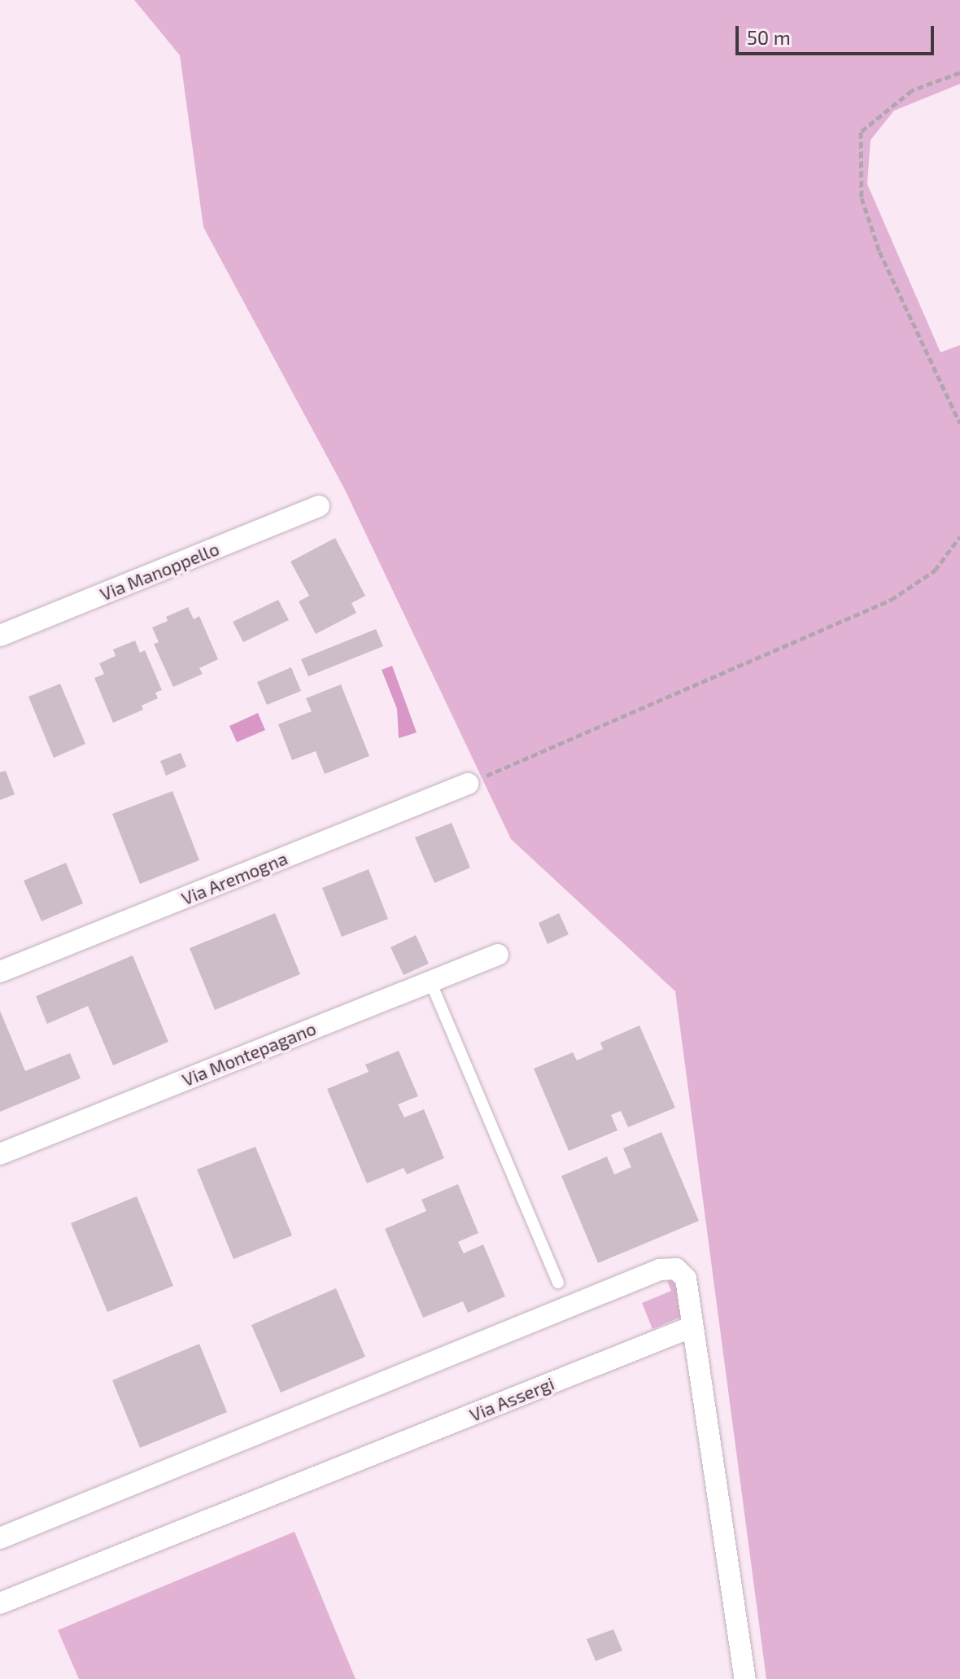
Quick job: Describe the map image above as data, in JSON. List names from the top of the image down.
{
  "streets": {
    "street": [
      "Via Manoppello",
      "Via Aremogna",
      "Via Montepagano",
      "Via Assergi"
    ]
  },
  "scale_bar": "50 m"
}
